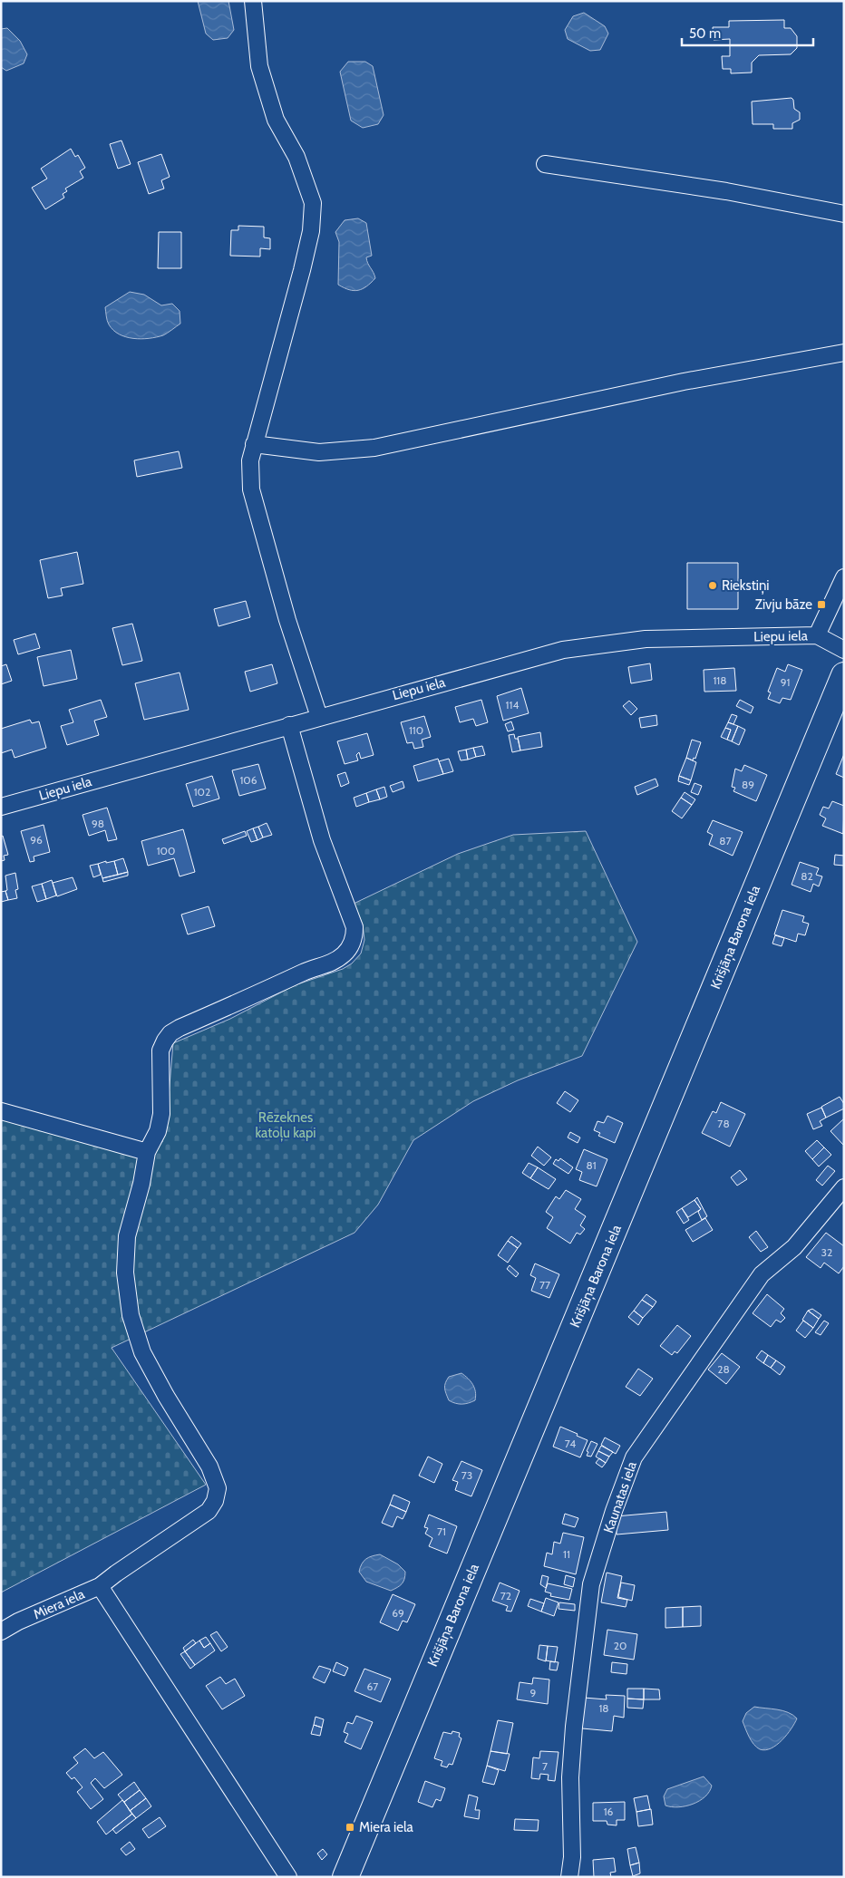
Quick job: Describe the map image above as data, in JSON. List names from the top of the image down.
{
  "streets": {
    "main road": ["Krišjāņa Barona iela"],
    "street": ["Liepu iela", "Kaunatas iela", "Miera iela"]
  },
  "parks": ["Rēzeknes katoļu kapi"],
  "places": {
    "other": ["Riekstiņi"],
    "transit": ["Zivju bāze", "Miera iela"]
  },
  "house_numbers": [
    "118",
    "91",
    "114",
    "110",
    "106",
    "89",
    "102",
    "98",
    "96",
    "87",
    "100",
    "82",
    "78",
    "81",
    "32",
    "77",
    "28",
    "74",
    "73",
    "71",
    "11",
    "72",
    "69",
    "20",
    "67",
    "9",
    "18",
    "7",
    "16"
  ],
  "scale_bar": "50 m"
}
